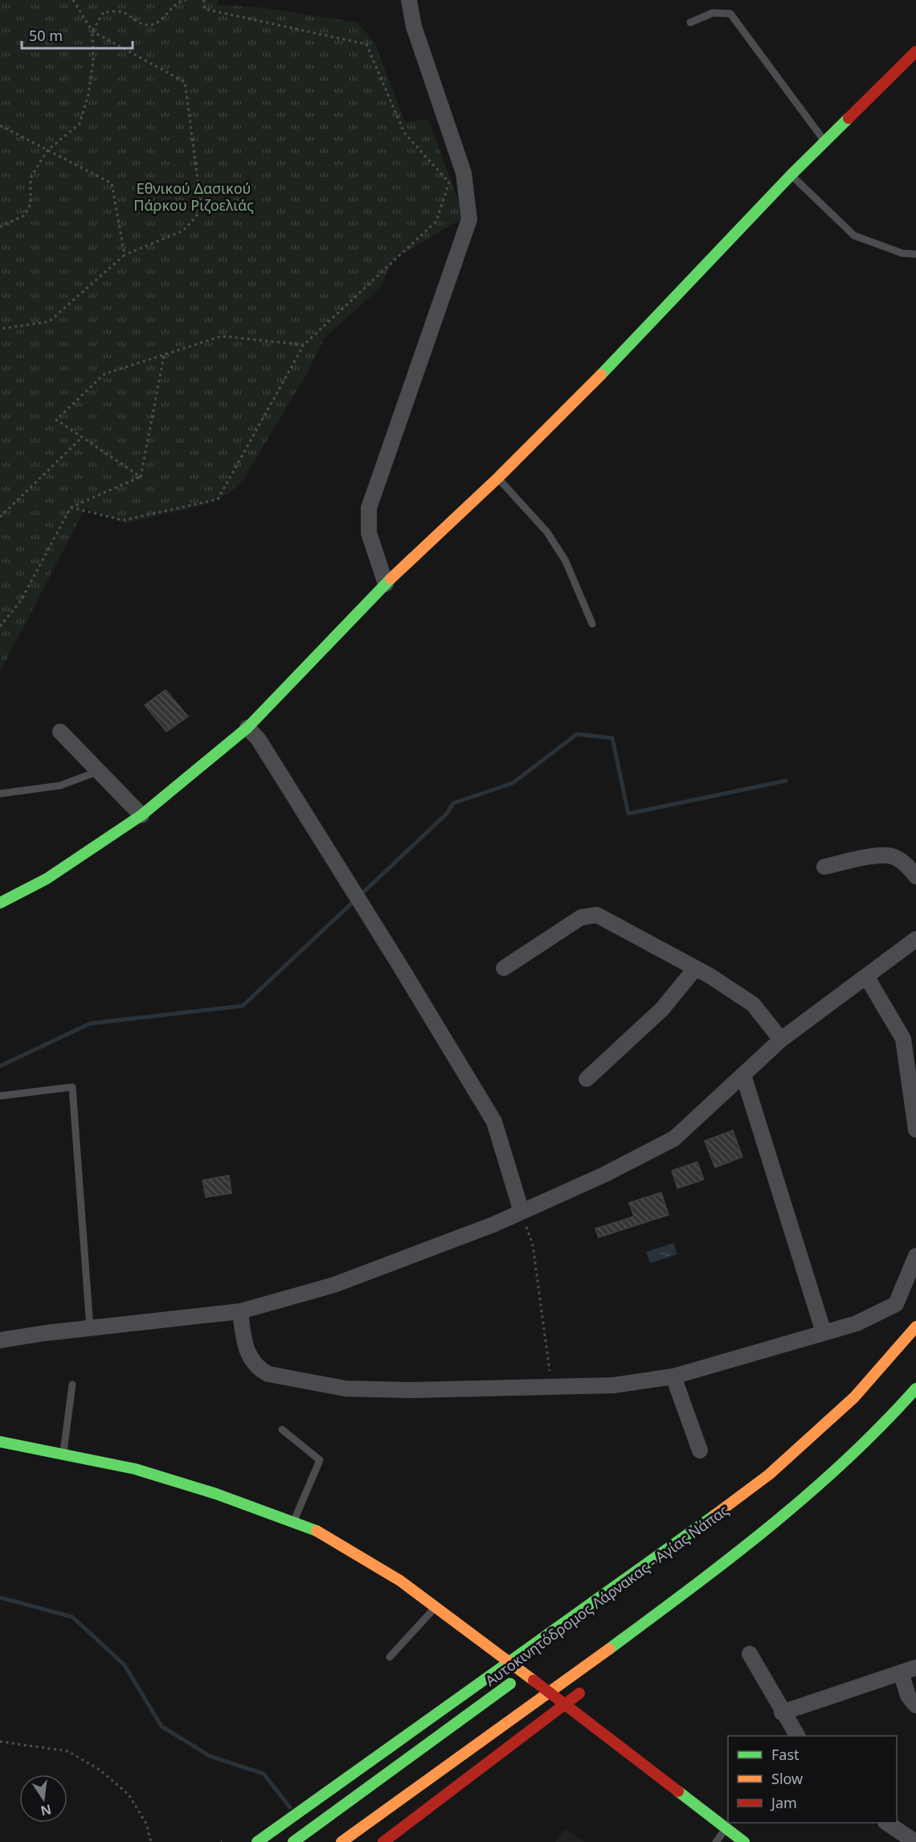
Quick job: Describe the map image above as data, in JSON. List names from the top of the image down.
{
  "streets": {
    "main road": ["Αυτοκινητόδρομος Λάρνακας - Αγίας Νάπας"]
  },
  "parks": ["Εθνικού Δασικού Πάρκου Ριζοελιάς"],
  "legend": ["Fast", "Slow", "Jam"],
  "scale_bar": "50 m",
  "north": "bottom"
}
